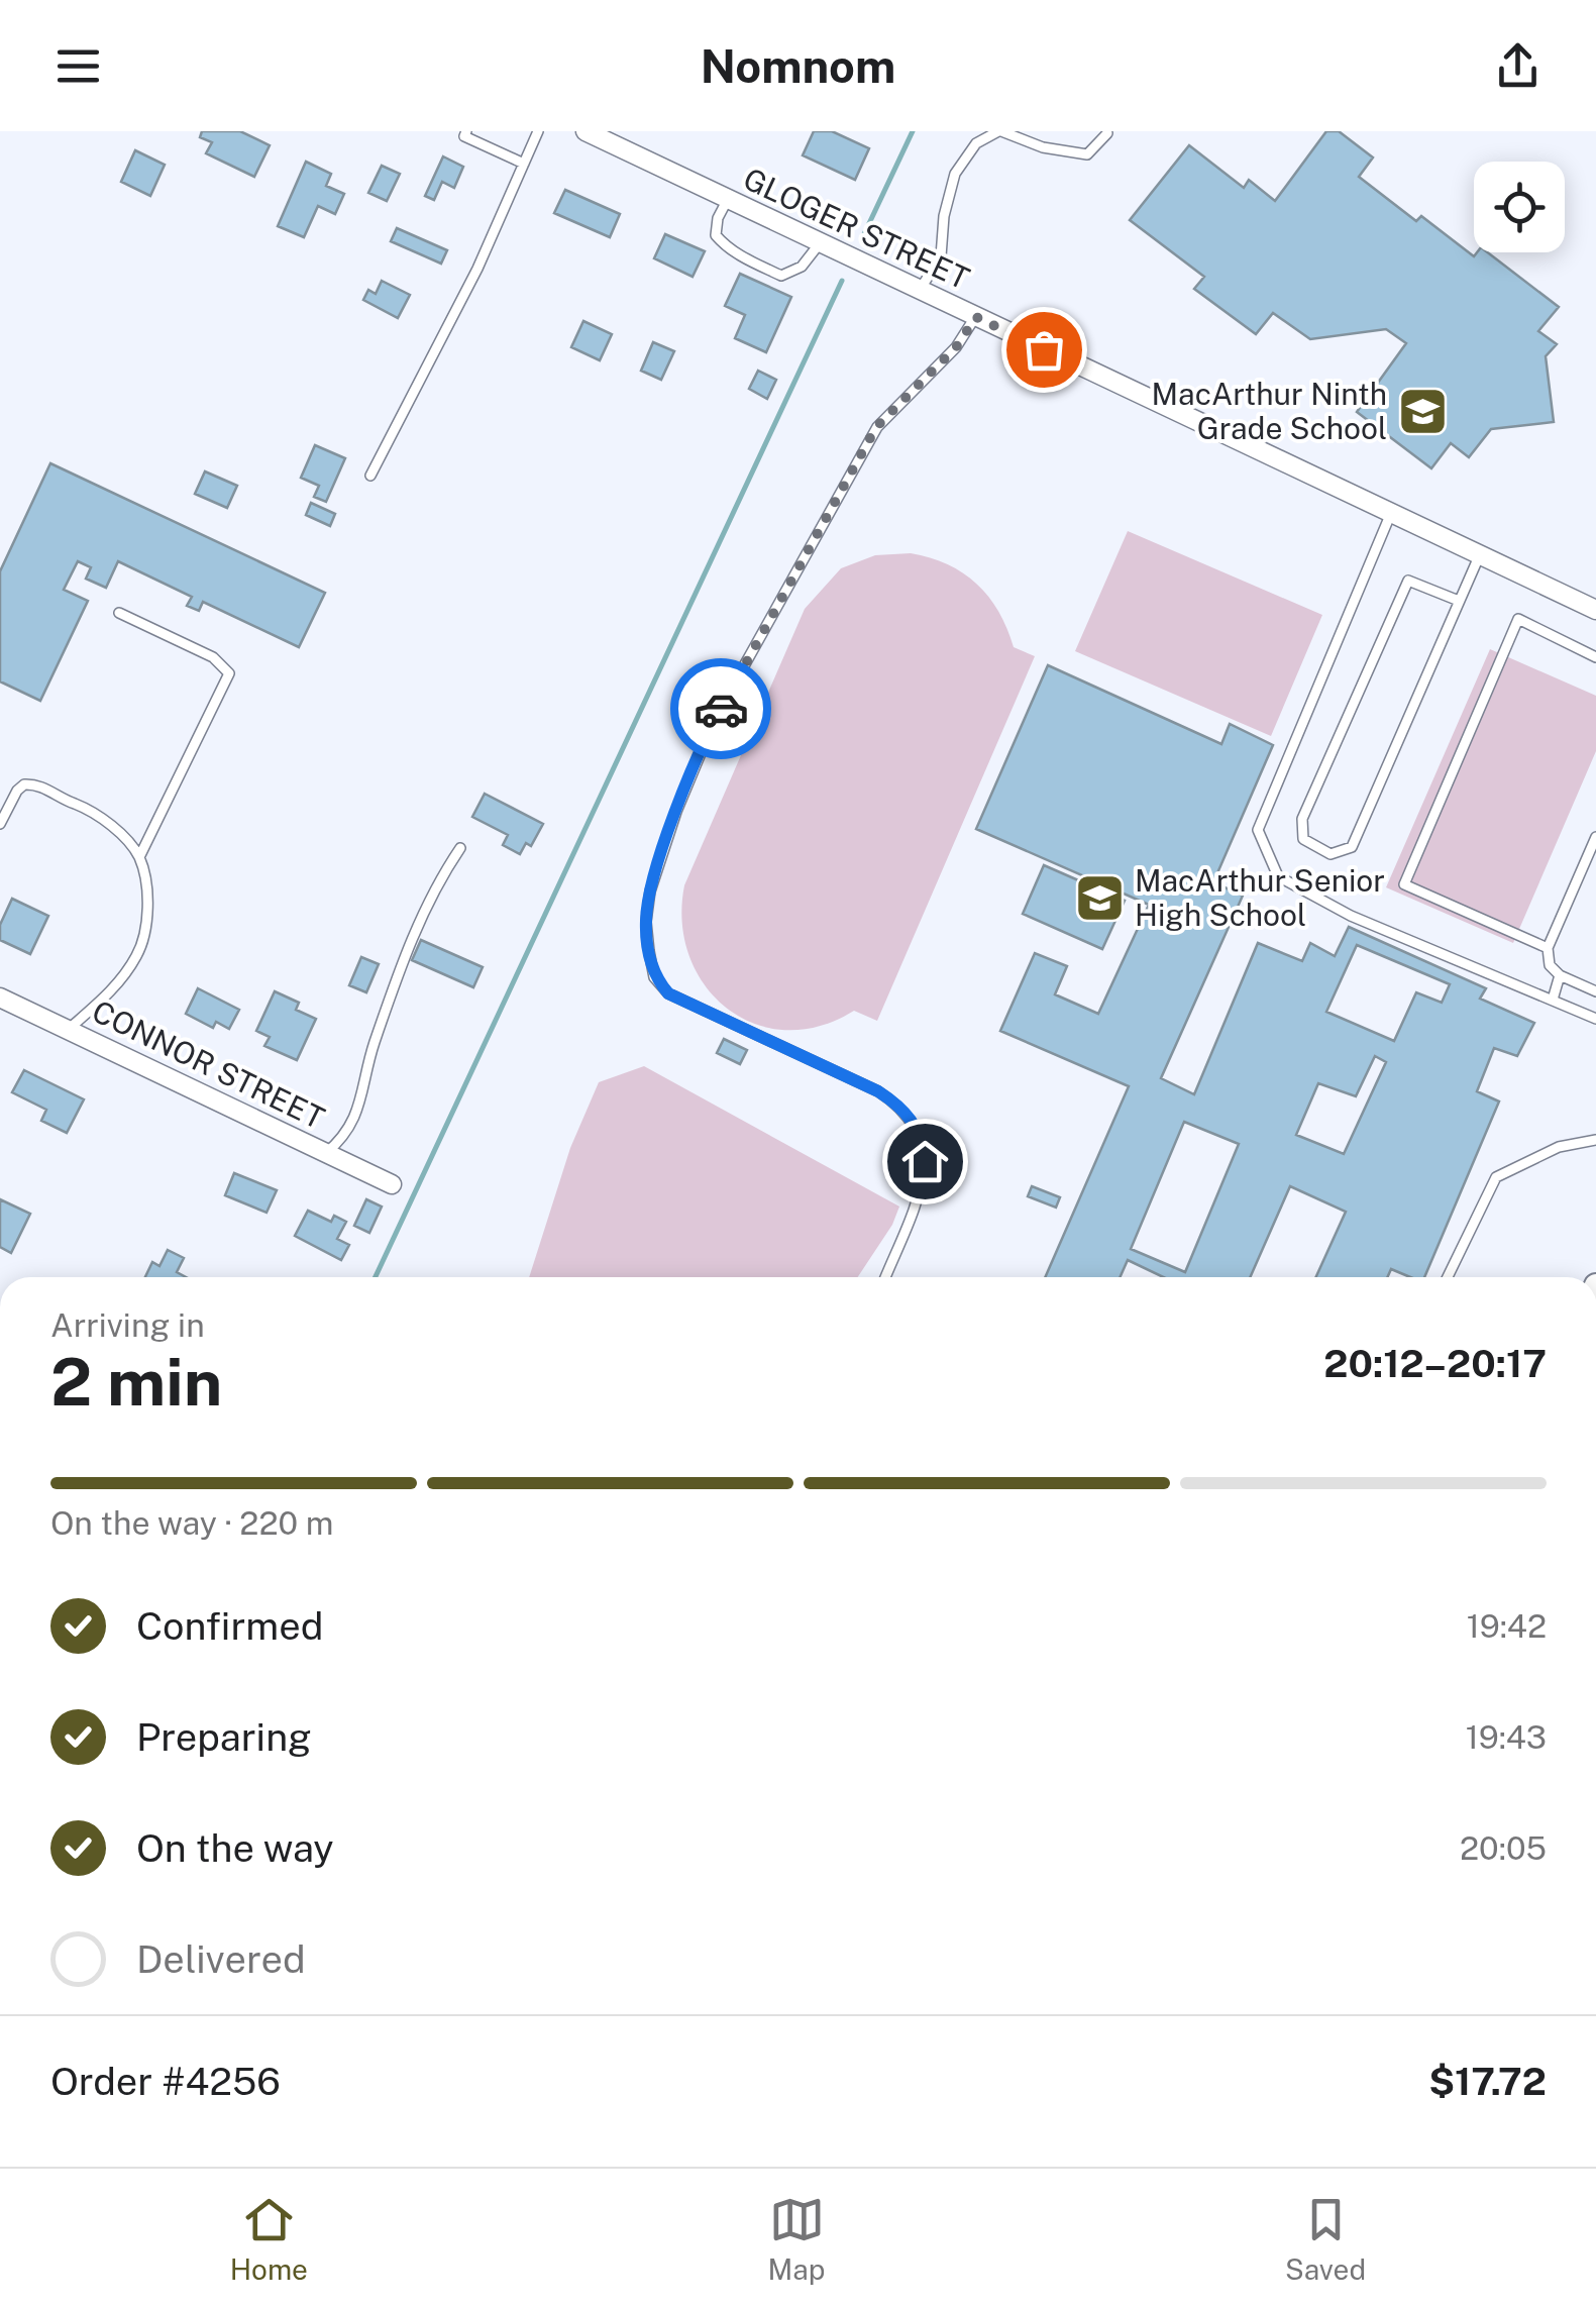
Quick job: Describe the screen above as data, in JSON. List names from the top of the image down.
{
  "streets": {
    "street": ["GLOGER STREET", "CONNOR STREET"]
  },
  "places": {
    "school or university": ["MacArthur Ninth Grade School", "MacArthur Senior High School"]
  },
  "page": {
    "header": "Nomnom",
    "heading": ["2 min", "Arriving in", "20:12–20:17"],
    "panel": ["Order #4256", "$17.72"],
    "bar": "On the way · 220 m",
    "list": [
      ["Confirmed", "19:42"],
      ["Preparing", "19:43"],
      ["On the way", "20:05"],
      "Delivered"
    ],
    "tabs": ["Home", "Map", "Saved"]
  }
}
